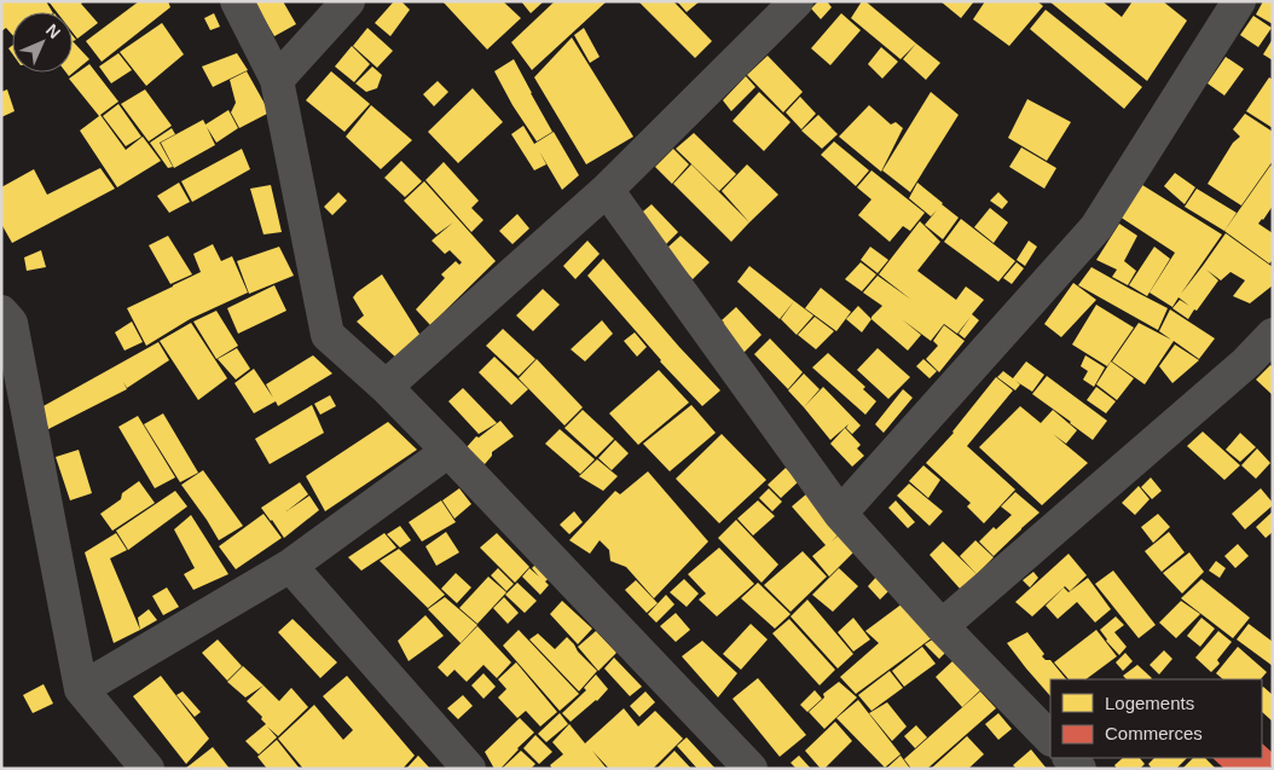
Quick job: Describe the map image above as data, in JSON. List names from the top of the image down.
{
  "legend": ["Logements", "Commerces"],
  "north": "top right"
}
